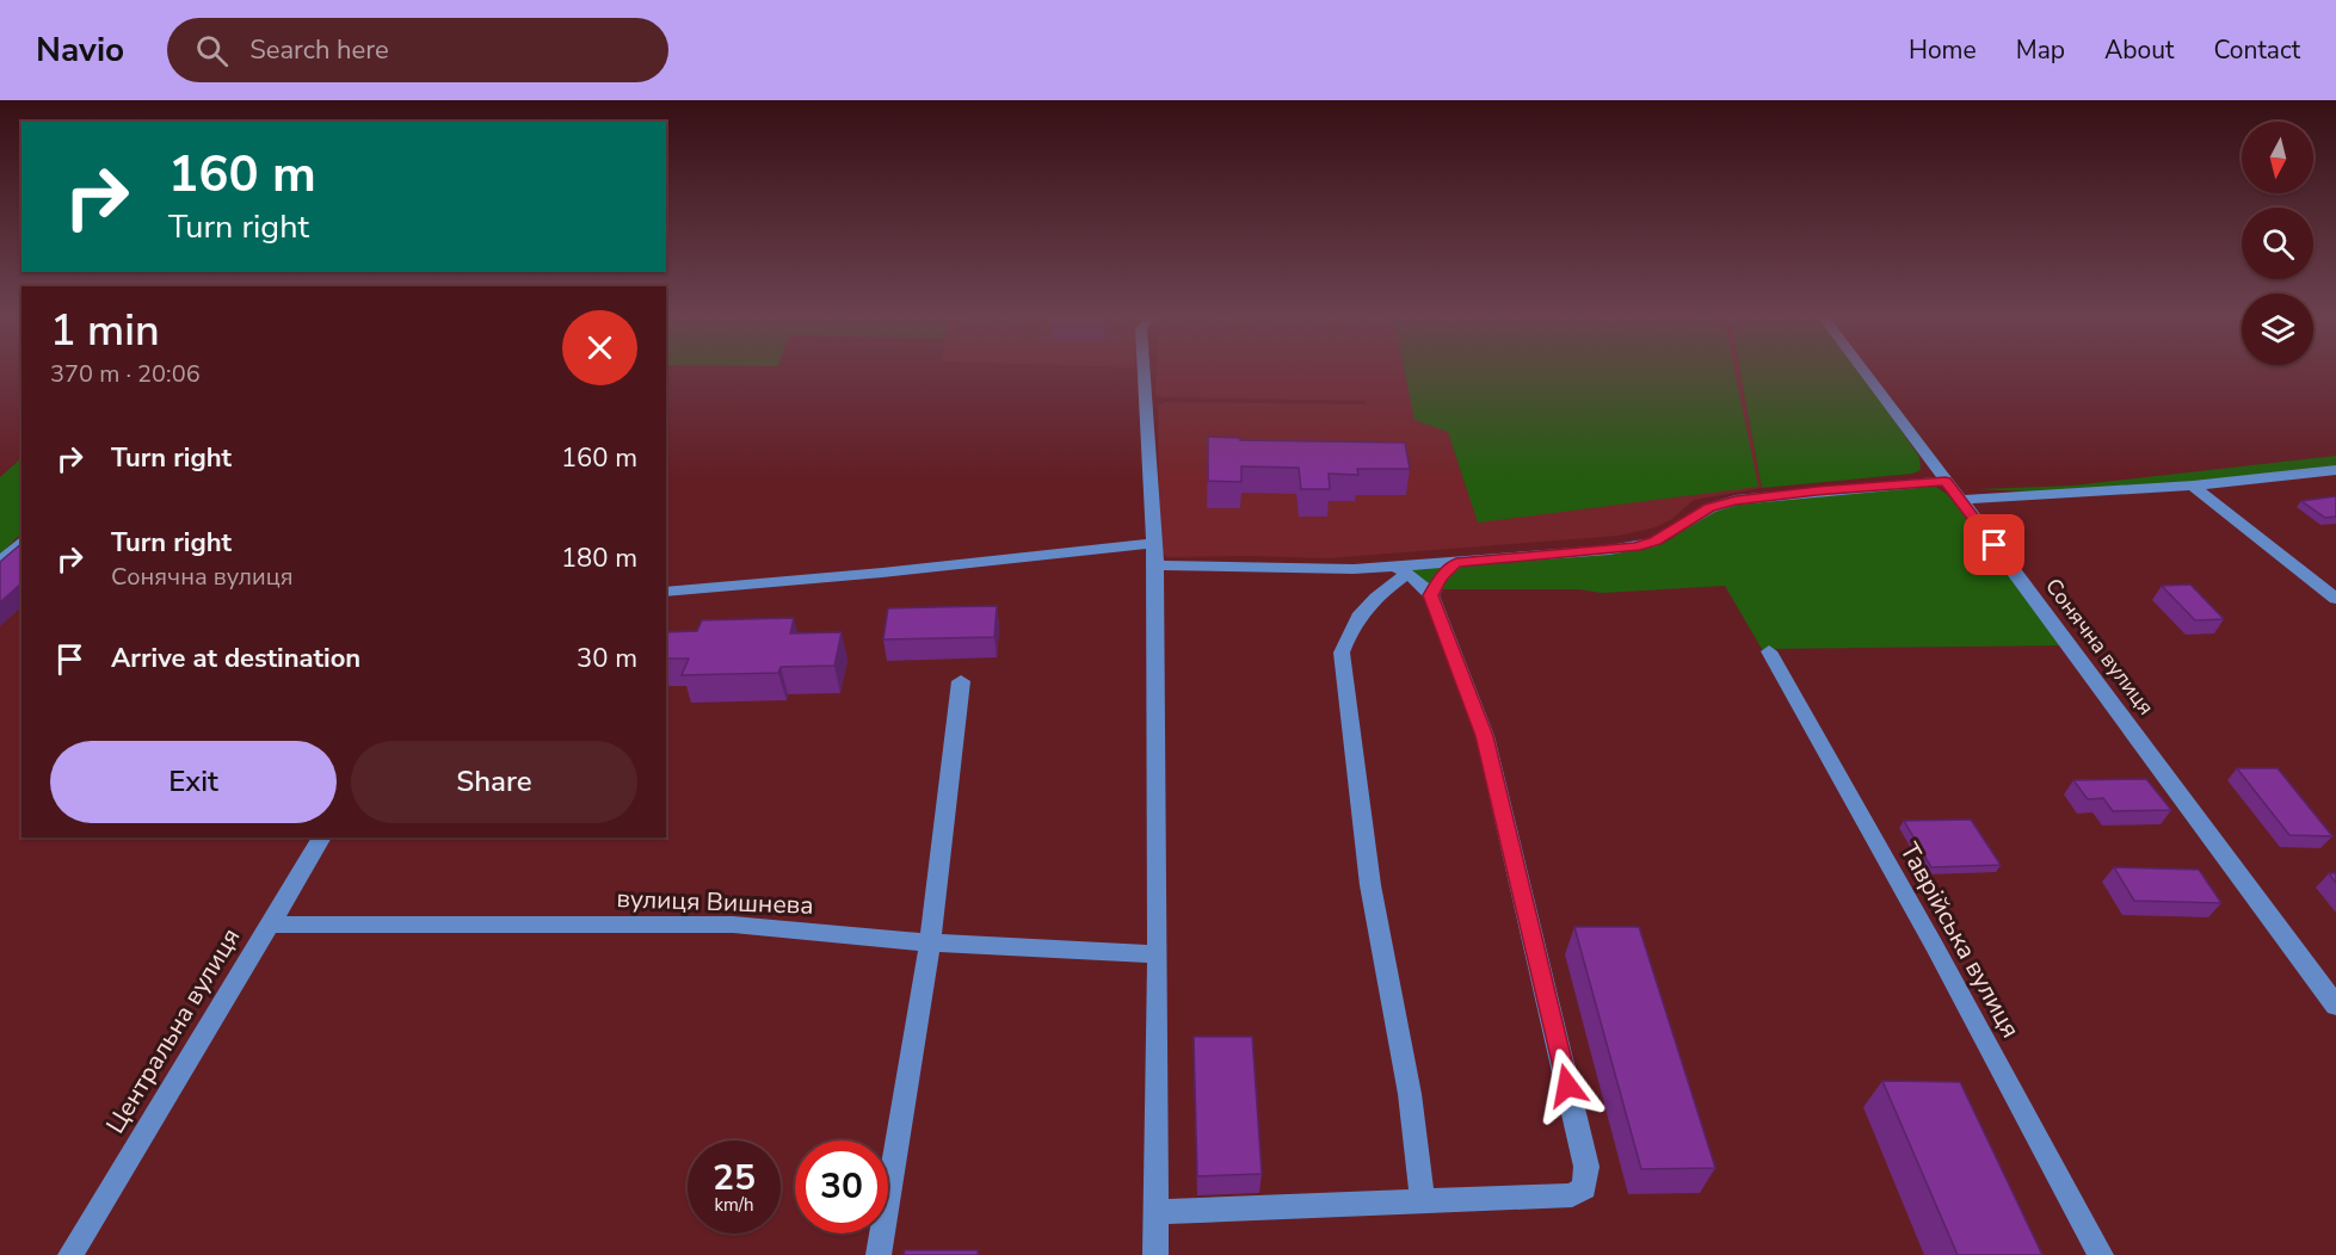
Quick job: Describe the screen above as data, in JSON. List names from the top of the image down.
{
  "streets": {
    "street": [
      "Сонячна вулиця",
      "вулиця Вишнева",
      "Таврійська вулиця",
      "Центральна вулиця"
    ]
  },
  "crossings": [
    ["вулиця Вишнева", "Центральна вулиця"]
  ],
  "north": "bottom",
  "page": {
    "header": "Navio",
    "search": "Search here",
    "nav": [
      "Home",
      "Map",
      "About",
      "Contact"
    ],
    "turn": ["160 m", "Turn right"],
    "heading": ["1 min", "370 m · 20:06"],
    "list": [
      {
        "name": "Turn right",
        "value": "160 m"
      },
      {
        "name": "Turn right",
        "note": "Сонячна вулиця",
        "value": "180 m"
      },
      {
        "name": "Arrive at destination",
        "value": "30 m"
      }
    ],
    "buttons": ["Exit", "Share"],
    "speed": "25 km/h",
    "limit": "30"
  }
}
